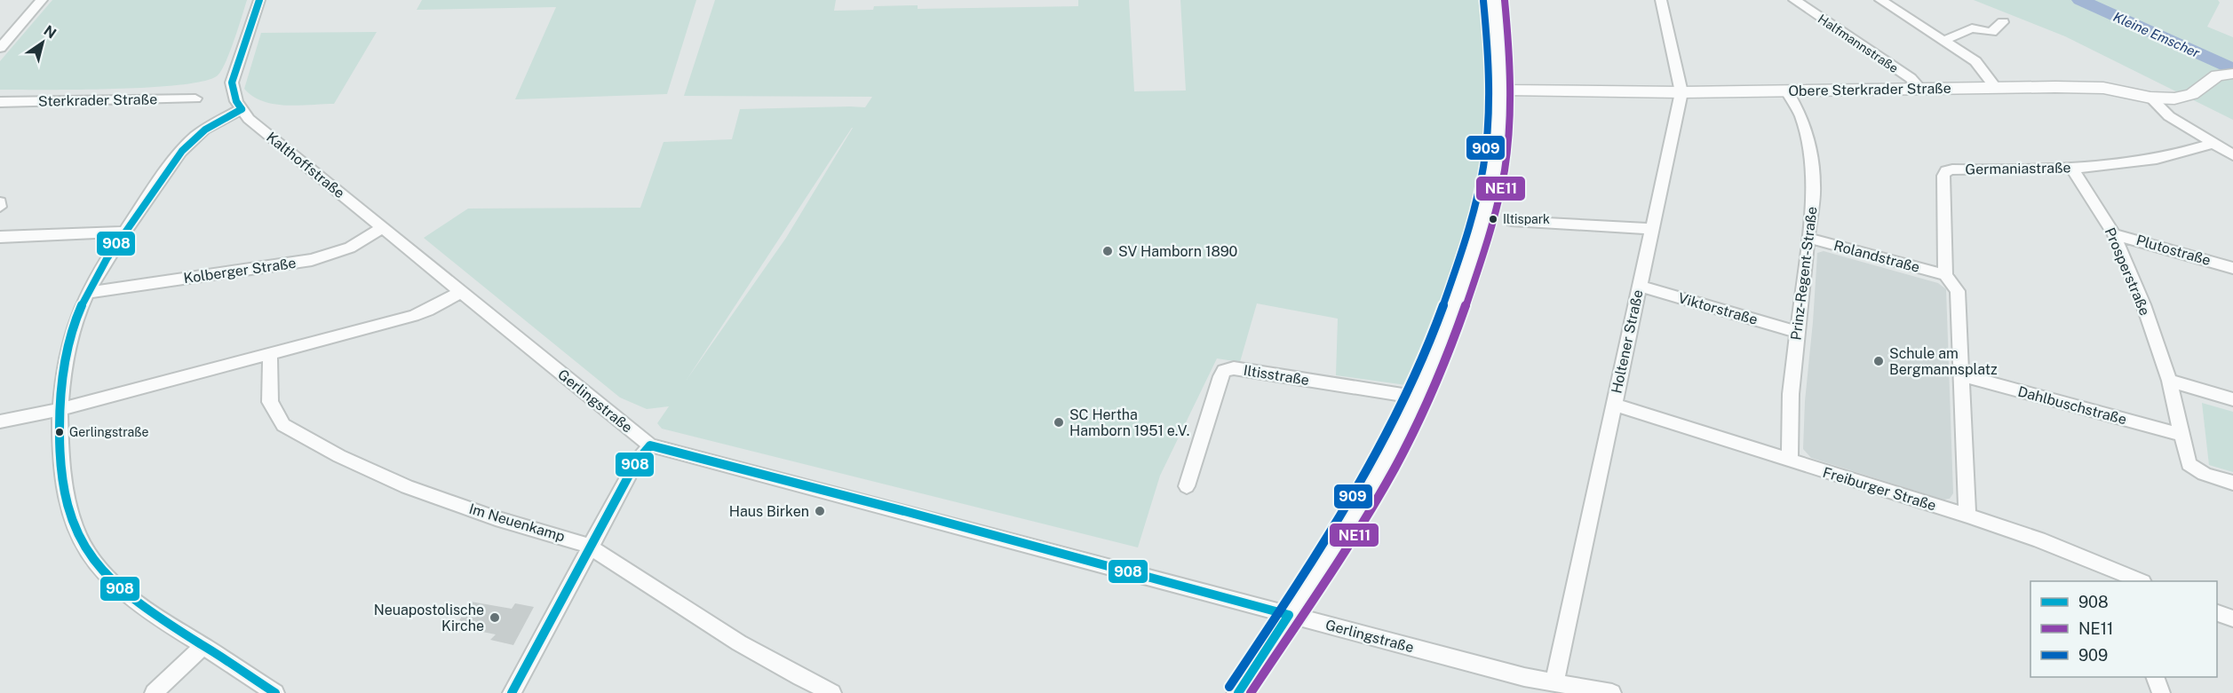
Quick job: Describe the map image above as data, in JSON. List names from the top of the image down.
{
  "streets": {
    "street": [
      "Halfmannstraße",
      "Obere Sterkrader Straße",
      "Sterkrader Straße",
      "Kalthoffstraße",
      "Germaniastraße",
      "Plutostraße",
      "Rolandstraße",
      "Kolberger Straße",
      "Prosperstraße",
      "Prinz-Regent-Straße",
      "Viktorstraße",
      "Holtener Straße",
      "Iltisstraße",
      "Gerlingstraße",
      "Dahlbuschstraße",
      "Freiburger Straße",
      "Im Neuenkamp"
    ]
  },
  "crossings": [
    ["Halfmannstraße", "Obere Sterkrader Straße"],
    ["Obere Sterkrader Straße", "Prinz-Regent-Straße"],
    ["Obere Sterkrader Straße", "Holtener Straße"],
    ["Kalthoffstraße", "Kolberger Straße"],
    ["Kalthoffstraße", "Gerlingstraße"],
    ["Germaniastraße", "Rolandstraße"],
    ["Germaniastraße", "Prosperstraße"],
    ["Germaniastraße", "Dahlbuschstraße"],
    ["Germaniastraße", "Freiburger Straße"],
    ["Plutostraße", "Prosperstraße"],
    ["Rolandstraße", "Prinz-Regent-Straße"],
    ["Prosperstraße", "Dahlbuschstraße"],
    ["Prinz-Regent-Straße", "Viktorstraße"],
    ["Prinz-Regent-Straße", "Freiburger Straße"],
    ["Viktorstraße", "Holtener Straße"],
    ["Holtener Straße", "Gerlingstraße"],
    ["Holtener Straße", "Freiburger Straße"]
  ],
  "water": ["Kleine Emscher"],
  "places": [
    "Iltispark",
    "SV Hamborn 1890",
    "Schule am Bergmannsplatz",
    "SC Hertha Hamborn 1951 e.V.",
    "Gerlingstraße",
    "Haus Birken",
    "Neuapostolische Kirche"
  ],
  "lines": ["transit line 908", "transit line NE11", "transit line 909"],
  "legend": ["908", "NE11", "909"],
  "north": "top right"
}
